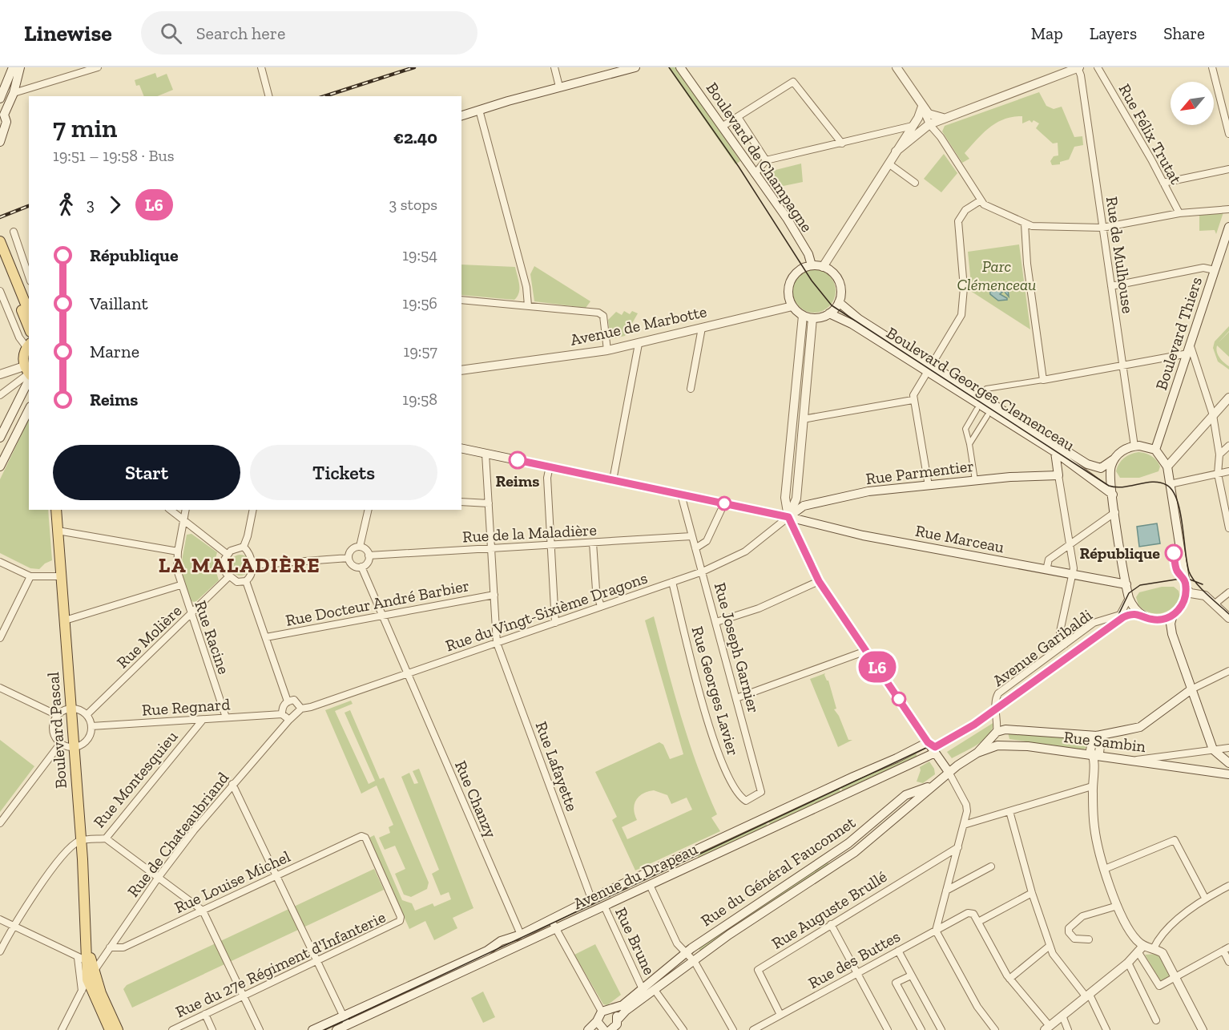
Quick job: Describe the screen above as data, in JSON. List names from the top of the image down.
{
  "streets": {
    "main road": [
      "Boulevard de Champagne",
      "Avenue de Marbotte",
      "Boulevard Thiers",
      "Boulevard Georges Clemenceau",
      "Rue Parmentier",
      "Rue Marceau",
      "Boulevard Pascal",
      "Rue Sambin",
      "Rue du Général Fauconnet",
      "Avenue du Drapeau"
    ],
    "street": [
      "Rue Félix Trutat",
      "Rue de Mulhouse",
      "Rue de la Maladière",
      "Rue Docteur André Barbier",
      "Rue du Vingt-Sixième Dragons",
      "Rue Molière",
      "Rue Racine",
      "Rue Joseph Garnier",
      "Avenue Garibaldi",
      "Rue Georges Lavier",
      "Rue Regnard",
      "Rue Lafayette",
      "Rue Montesquieu",
      "Rue Chanzy",
      "Rue de Chateaubriand",
      "Rue Louise Michel",
      "Rue Auguste Brullé",
      "Rue Brune",
      "Rue des Buttes",
      "Rue du 27e Régiment d'Infanterie"
    ]
  },
  "crossings": [
    ["Boulevard de Champagne", "Avenue de Marbotte"],
    ["Boulevard de Champagne", "Boulevard Georges Clemenceau"],
    ["Rue de Mulhouse", "Boulevard Georges Clemenceau"],
    ["Avenue de Marbotte", "Boulevard Georges Clemenceau"],
    ["Rue Parmentier", "Rue Marceau"],
    ["Rue Parmentier", "Rue du Vingt-Sixième Dragons"],
    ["Rue de la Maladière", "Rue Joseph Garnier"],
    ["Rue de la Maladière", "Rue Lafayette"],
    ["Rue de la Maladière", "Rue Chanzy"],
    ["Rue Marceau", "Rue du Vingt-Sixième Dragons"],
    ["Rue Marceau", "Rue Joseph Garnier"],
    ["Rue Marceau", "Rue Lafayette"],
    ["Rue Docteur André Barbier", "Rue Lafayette"],
    ["Rue Docteur André Barbier", "Rue Chanzy"],
    ["Rue du Vingt-Sixième Dragons", "Rue Joseph Garnier"],
    ["Rue du Vingt-Sixième Dragons", "Rue Georges Lavier"],
    ["Rue du Vingt-Sixième Dragons", "Rue Regnard"],
    ["Rue du Vingt-Sixième Dragons", "Rue Lafayette"],
    ["Rue du Vingt-Sixième Dragons", "Rue Chanzy"],
    ["Rue du Vingt-Sixième Dragons", "Rue de Chateaubriand"],
    ["Rue Molière", "Rue Racine"],
    ["Rue Racine", "Rue Regnard"],
    ["Rue Joseph Garnier", "Rue Georges Lavier"],
    ["Rue Regnard", "Rue Montesquieu"],
    ["Rue Regnard", "Rue de Chateaubriand"],
    ["Boulevard Pascal", "Rue Montesquieu"],
    ["Boulevard Pascal", "Rue de Chateaubriand"],
    ["Rue Sambin", "Rue du Général Fauconnet"],
    ["Rue Lafayette", "Avenue du Drapeau"],
    ["Rue Chanzy", "Avenue du Drapeau"],
    ["Rue de Chateaubriand", "Rue Louise Michel"],
    ["Rue du Général Fauconnet", "Rue Brune"],
    ["Avenue du Drapeau", "Rue Brune"],
    ["Rue Louise Michel", "Rue du 27e Régiment d'Infanterie"],
    ["Rue Auguste Brullé", "Rue des Buttes"]
  ],
  "districts": ["LA MALADIÈRE"],
  "parks": ["Parc Clémenceau"],
  "places": ["Reims", "République"],
  "lines": ["bus line L6"],
  "north": "bottom left",
  "page": {
    "header": "Linewise",
    "search": "Search here",
    "nav": ["Map", "Layers", "Share"],
    "on_map": "L6",
    "heading": ["7 min", "19:51 – 19:58 · Bus", "€2.40"],
    "legs": ["3", "L6", "3 stops"],
    "list": [
      {
        "name": "République",
        "value": "19:54"
      },
      {
        "name": "Vaillant",
        "value": "19:56"
      },
      {
        "name": "Marne",
        "value": "19:57"
      },
      {
        "name": "Reims",
        "value": "19:58"
      }
    ],
    "buttons": ["Start", "Tickets"]
  }
}
